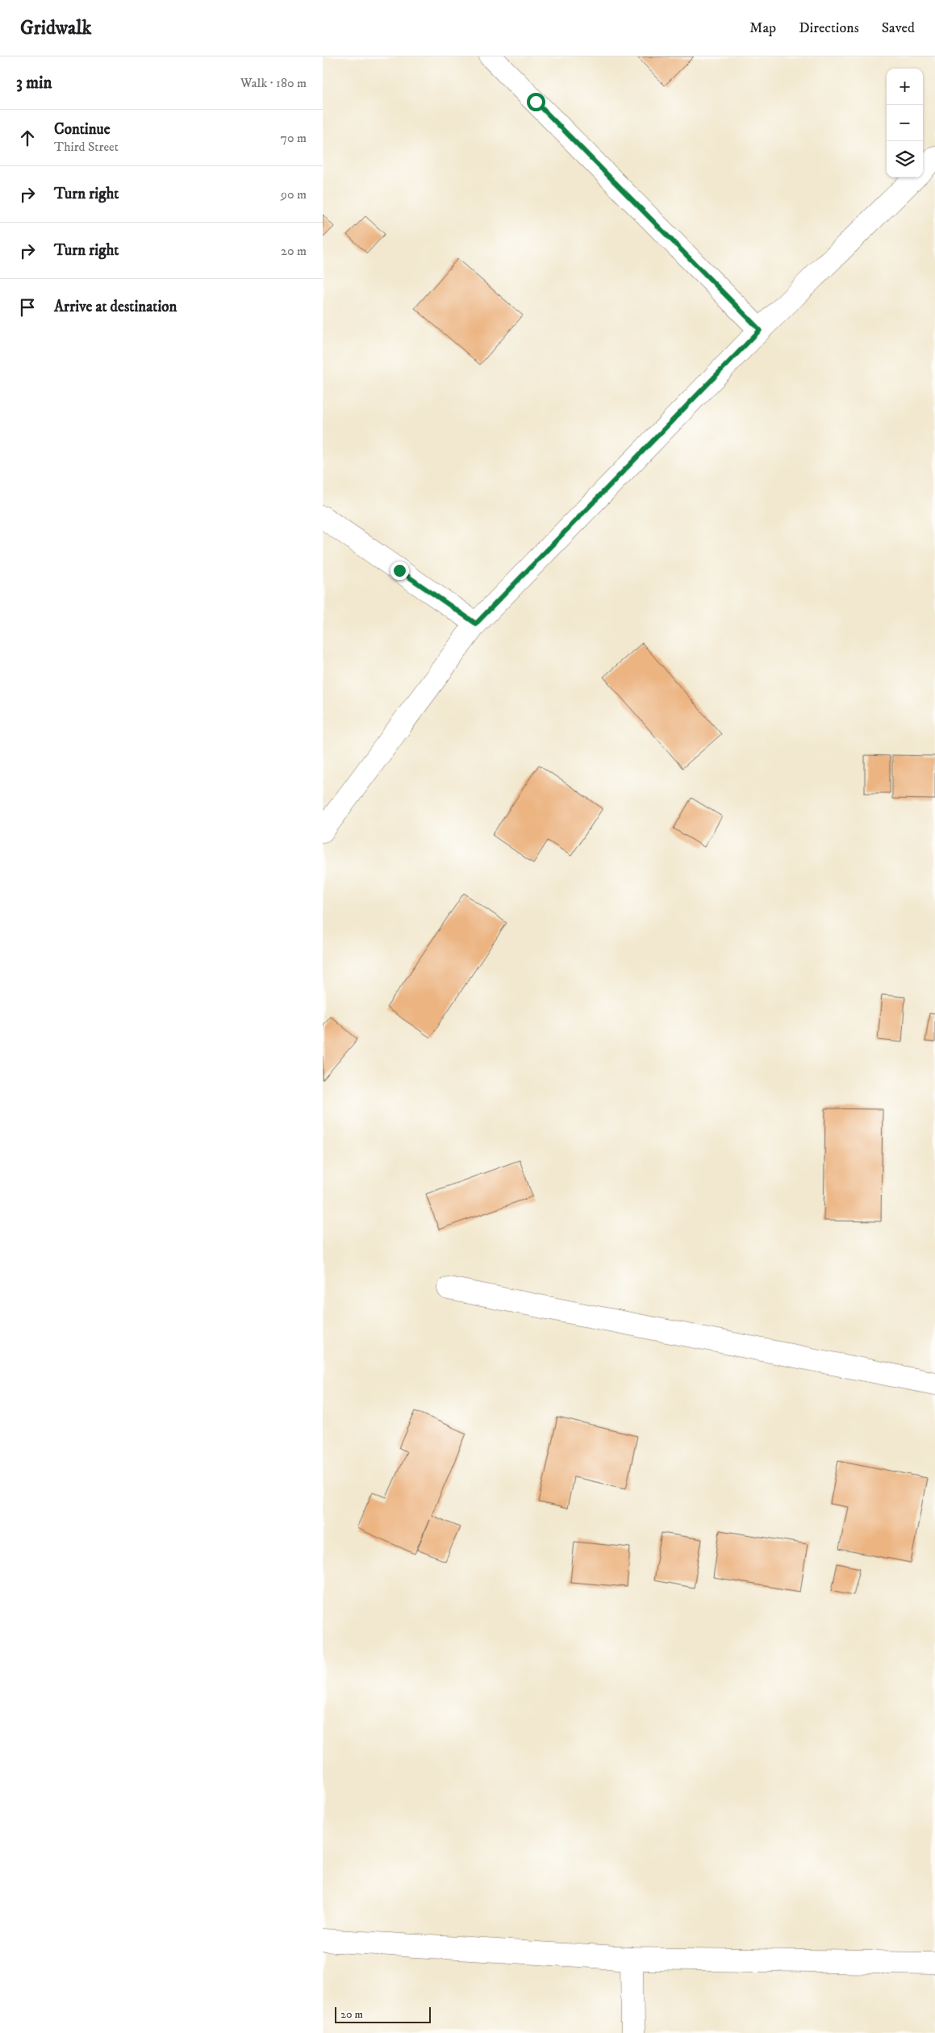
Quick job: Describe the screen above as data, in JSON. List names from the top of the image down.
{
  "scale_bar": "20 m",
  "page": {
    "header": "Gridwalk",
    "nav": ["Map", "Directions", "Saved"],
    "heading": ["3 min", "Walk · 180 m"],
    "map_buttons": ["+", "−"],
    "list": [
      ["Continue", "Third Street", "70 m"],
      ["Turn right", "90 m"],
      ["Turn right", "20 m"],
      "Arrive at destination"
    ],
    "scale": "20 m"
  }
}
